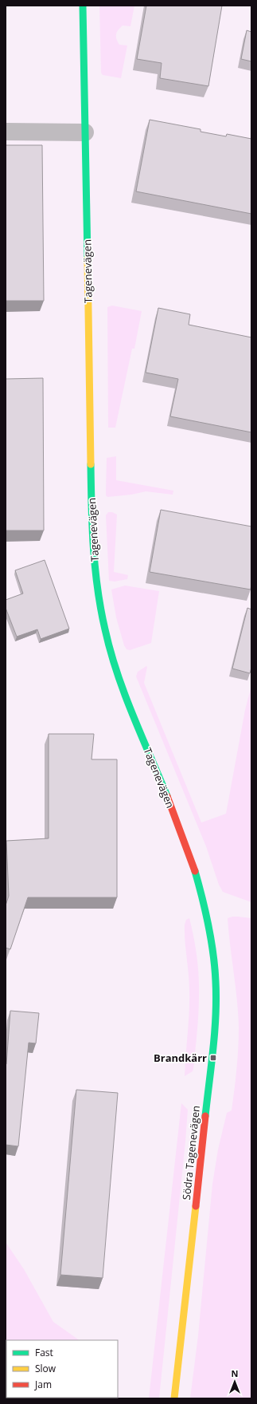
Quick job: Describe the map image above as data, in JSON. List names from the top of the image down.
{
  "streets": {
    "street": ["Tagenevägen", "Södra Tagenevägen"]
  },
  "crossings": [
    ["Tagenevägen", "Södra Tagenevägen"]
  ],
  "places": {
    "transit": ["Brandkärr"]
  },
  "legend": ["Fast", "Slow", "Jam"],
  "north": "top"
}
